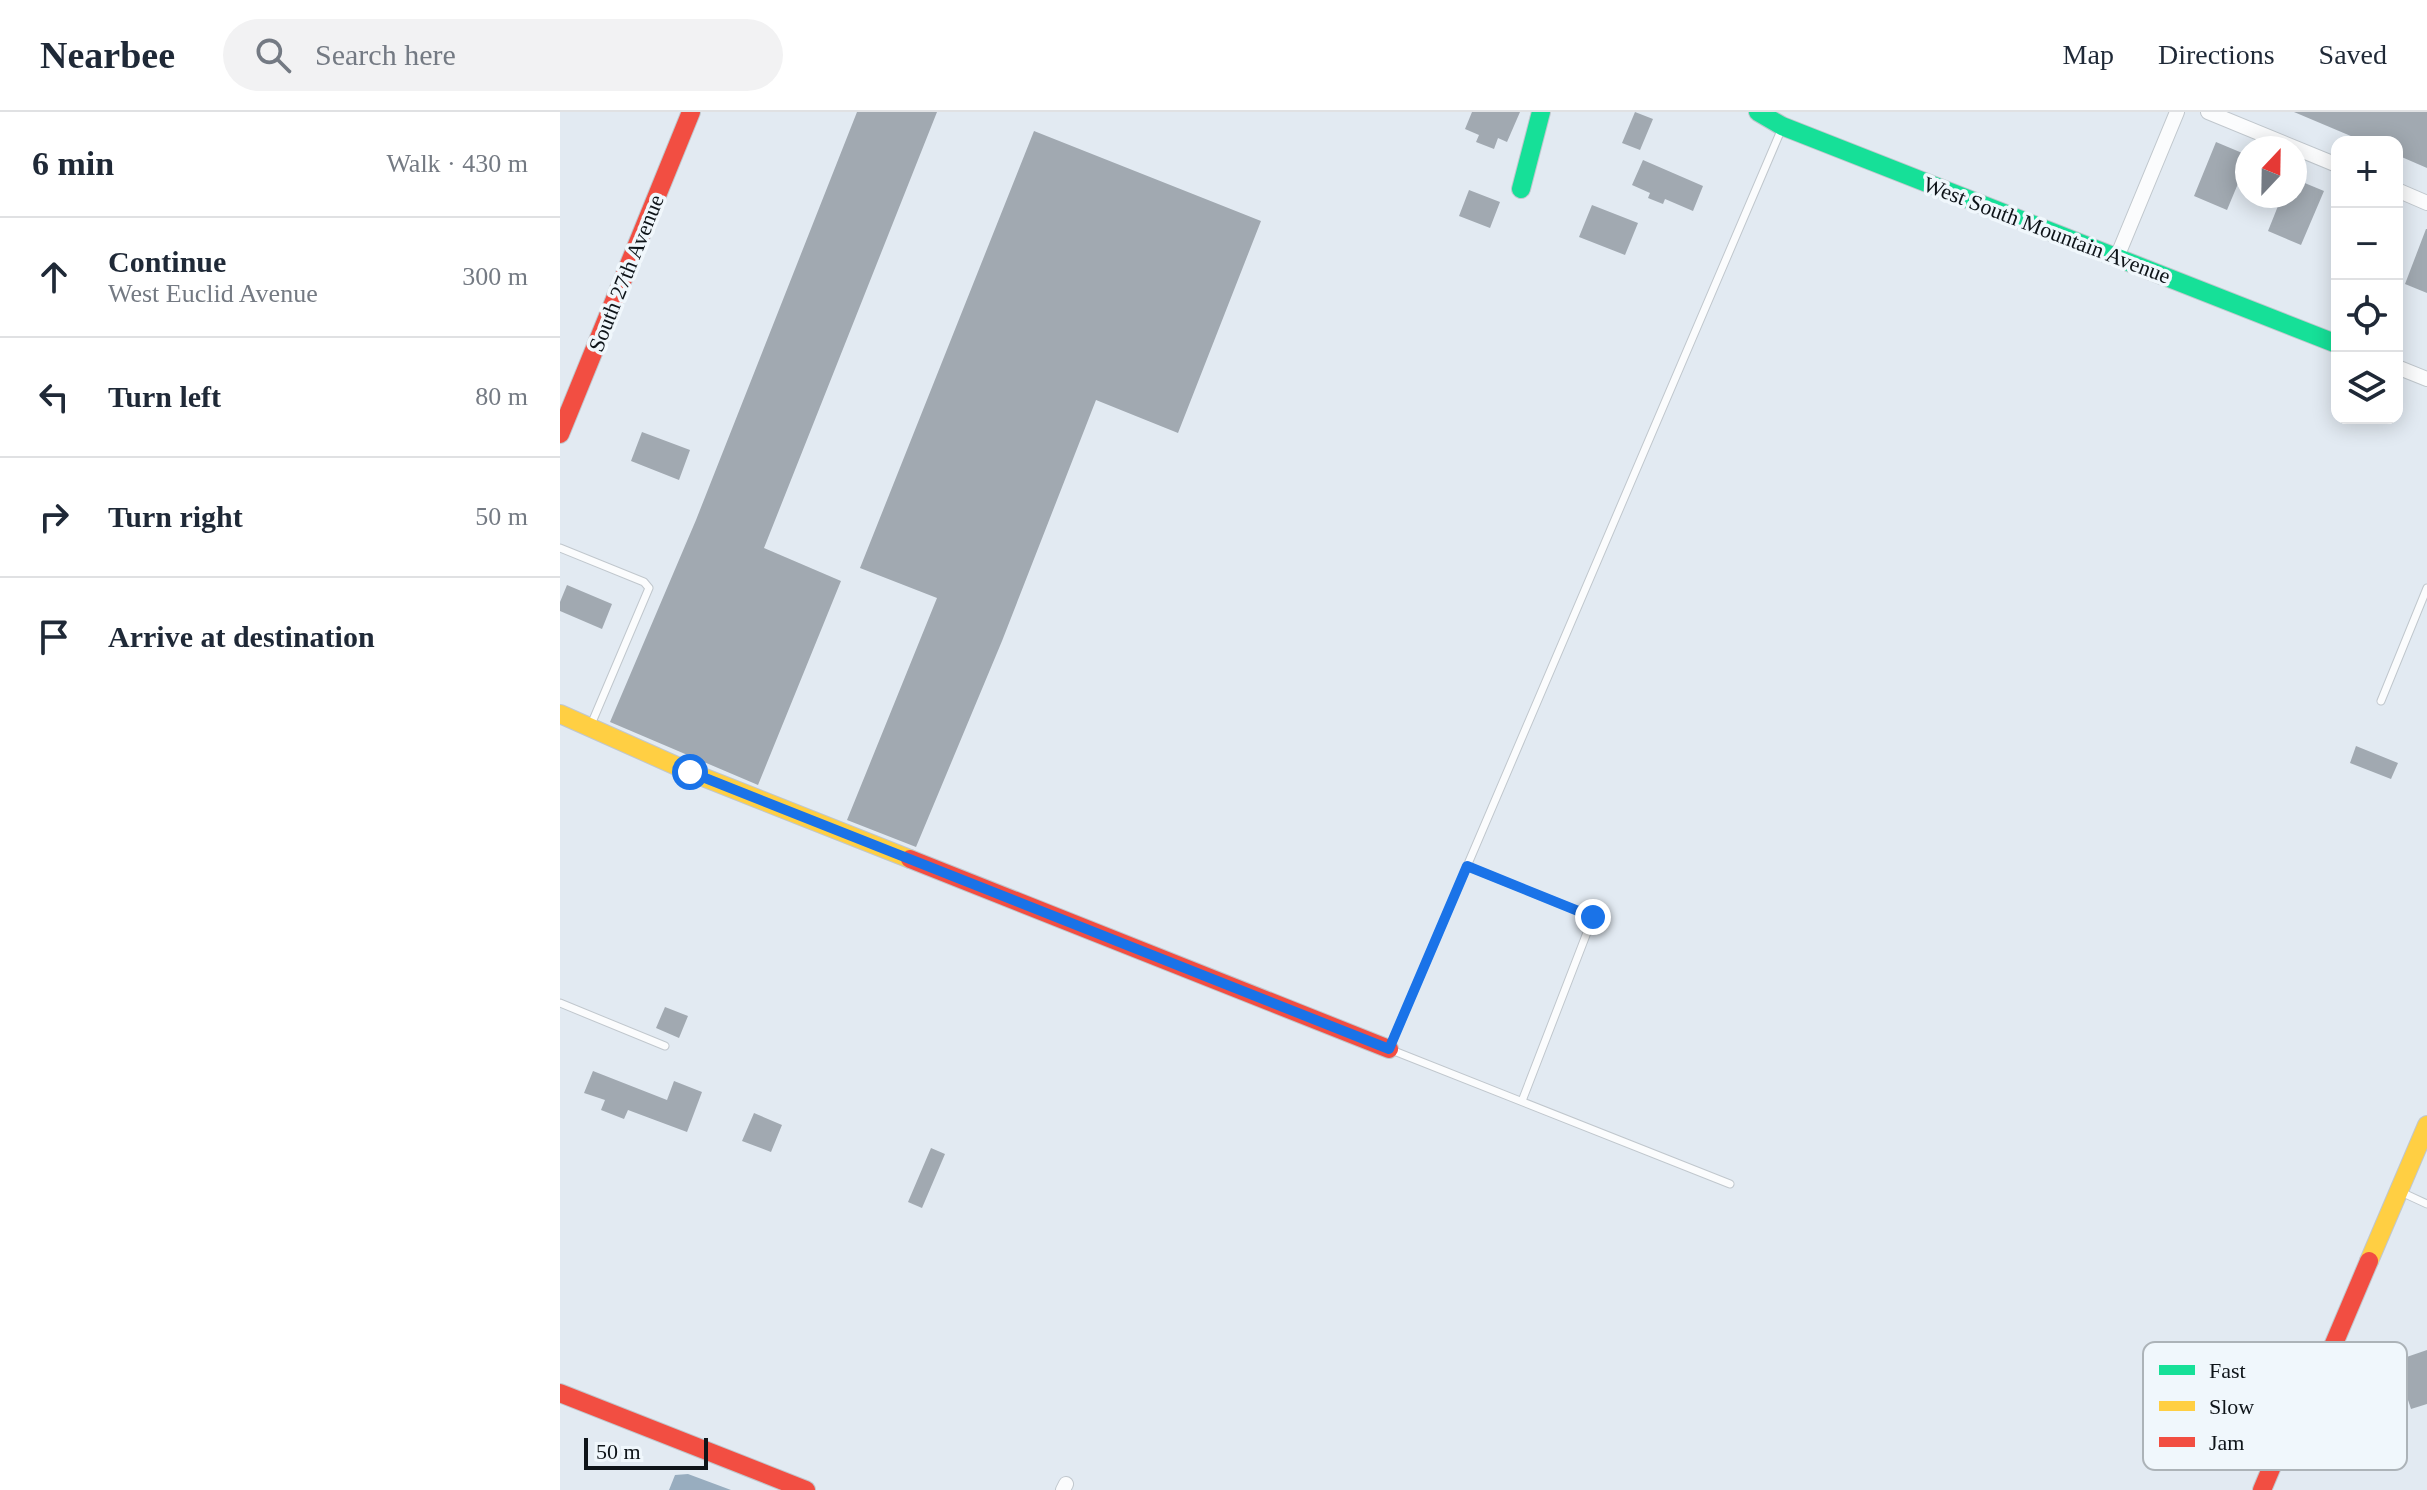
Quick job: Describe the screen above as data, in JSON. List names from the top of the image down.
{
  "streets": {
    "street": ["West South Mountain Avenue", "South 27th Avenue"]
  },
  "legend": ["Fast", "Slow", "Jam"],
  "scale_bar": "50 m",
  "north": "top",
  "page": {
    "header": "Nearbee",
    "search": "Search here",
    "nav": ["Map", "Directions", "Saved"],
    "heading": ["6 min", "Walk · 430 m"],
    "map_buttons": ["+", "−"],
    "list": [
      ["Continue", "West Euclid Avenue", "300 m"],
      ["Turn left", "80 m"],
      ["Turn right", "50 m"],
      "Arrive at destination"
    ],
    "scale": "50 m"
  }
}
